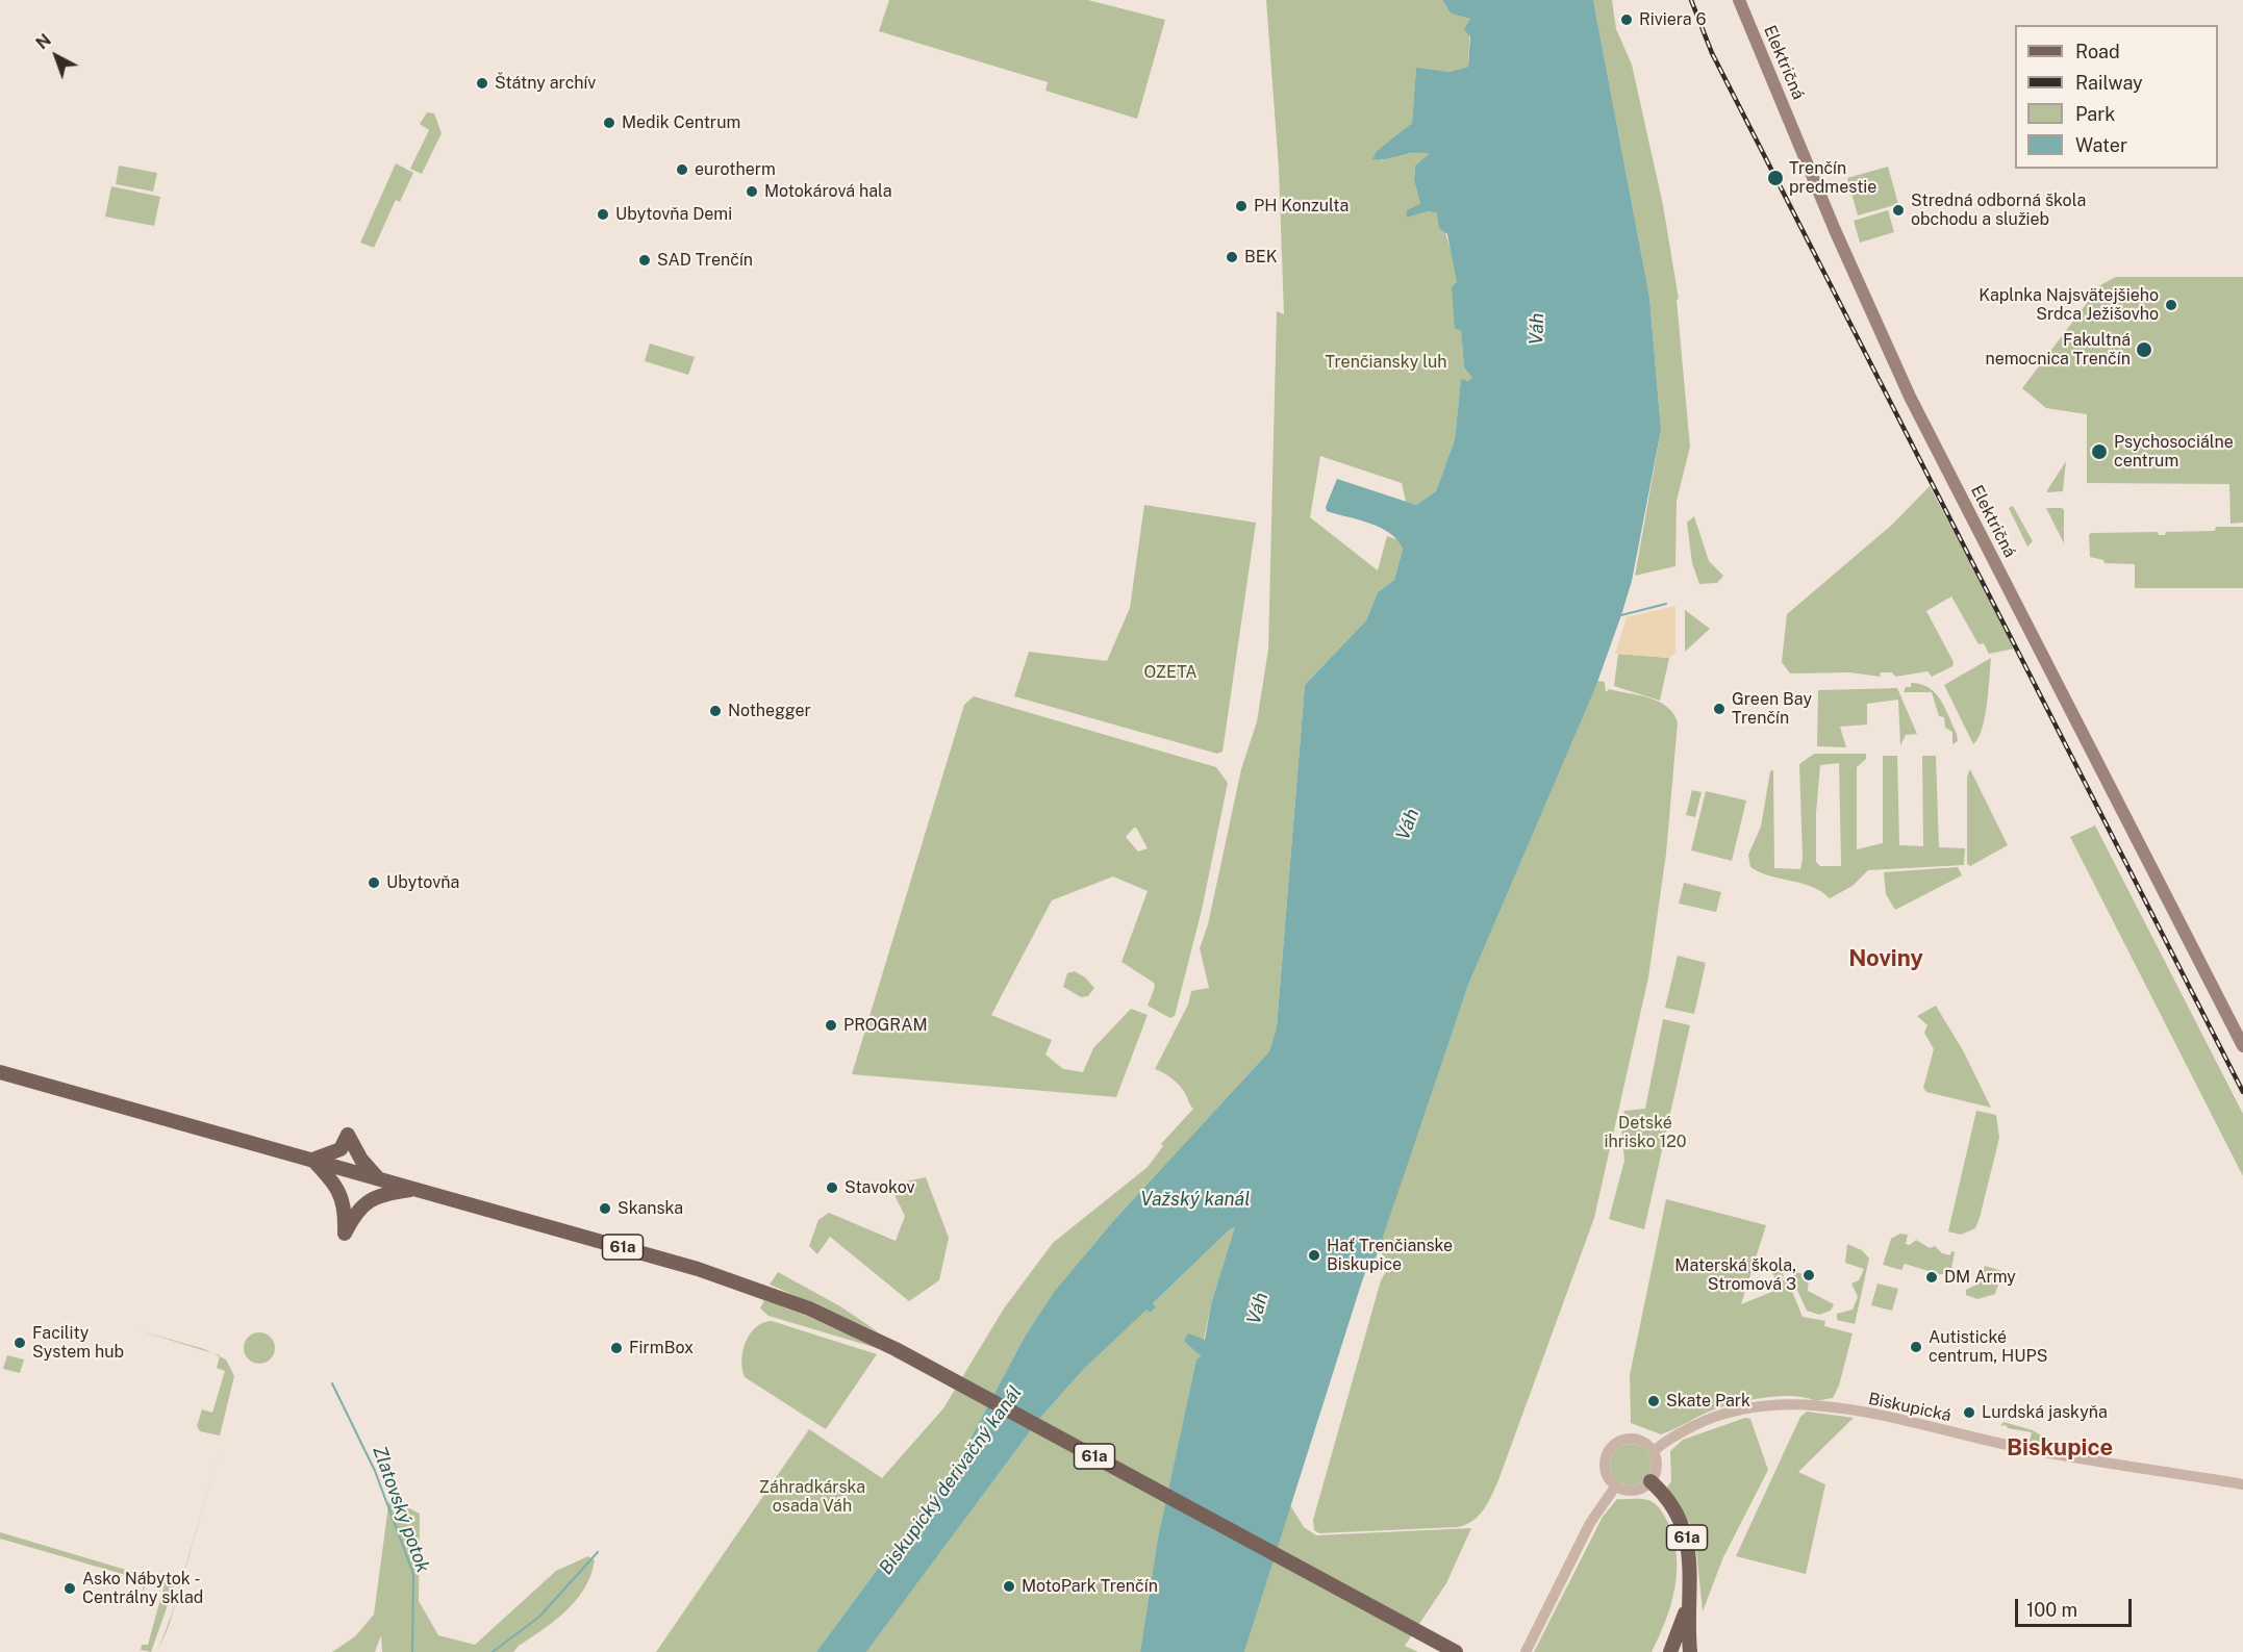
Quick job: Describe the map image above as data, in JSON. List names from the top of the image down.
{
  "streets": {
    "main road": ["Električná", "61a"],
    "street": ["Biskupická"]
  },
  "crossings": [
    ["61a", "Biskupická"]
  ],
  "districts": ["Noviny", "Biskupice"],
  "water": [
    "Váh",
    "Važský kanál",
    "Biskupický derivačný kanál",
    "Zlatovský potok"
  ],
  "parks": [
    "Trenčiansky luh",
    "OZETA",
    "Detské ihrisko 120",
    "Záhradkárska osada Váh"
  ],
  "places": [
    "Riviera 6",
    "Štátny archív",
    "Medik Centrum",
    "eurotherm",
    "Trenčín predmestie",
    "Motokárová hala",
    "PH Konzulta",
    "Stredná odborná škola obchodu a služieb",
    "Ubytovňa Demi",
    "BEK",
    "SAD Trenčín",
    "Kaplnka Najsvätejšieho Srdca Ježišovho",
    "Fakultná nemocnica Trenčín",
    "Psychosociálne centrum",
    "Green Bay Trenčín",
    "Nothegger",
    "Ubytovňa",
    "PROGRAM",
    "Stavokov",
    "Skanska",
    "Hať Trenčianske Biskupice",
    "Materská škola, Stromová 3",
    "DM Army",
    "Facility System hub",
    "Autistické centrum, HUPS",
    "FirmBox",
    "Skate Park",
    "Lurdská jaskyňa",
    "MotoPark Trenčín",
    "Asko Nábytok - Centrálny sklad"
  ],
  "legend": [
    "Road",
    "Railway",
    "Park",
    "Water"
  ],
  "scale_bar": "100 m",
  "north": "top left"
}
